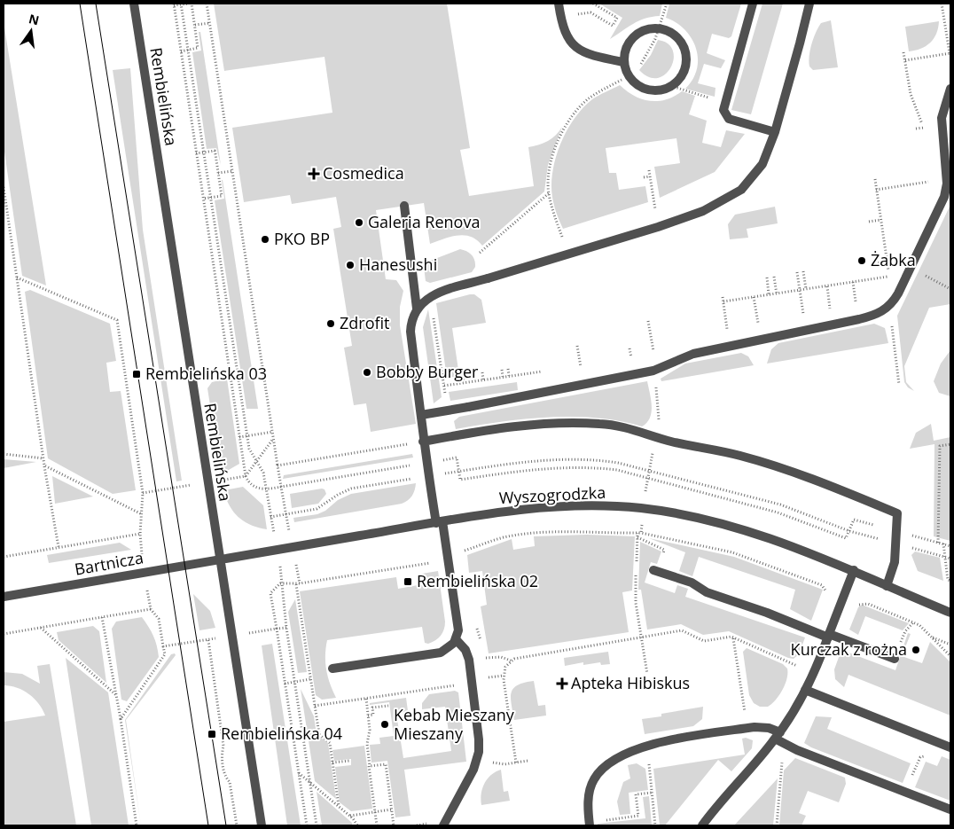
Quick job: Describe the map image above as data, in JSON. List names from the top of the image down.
{
  "streets": {
    "street": ["Rembielińska", "Wyszogrodzka", "Bartnicza"]
  },
  "crossings": [
    ["Rembielińska", "Wyszogrodzka"],
    ["Rembielińska", "Bartnicza"],
    ["Wyszogrodzka", "Bartnicza"]
  ],
  "places": {
    "health": ["Cosmedica", "Apteka Hibiskus"],
    "other": [
      "Galeria Renova",
      "PKO BP",
      "Żabka",
      "Hanesushi",
      "Zdrofit",
      "Bobby Burger",
      "Kurczak z rożna",
      "Kebab Mieszany Mieszany"
    ],
    "transit": ["Rembielińska 03", "Rembielińska 02", "Rembielińska 04"]
  },
  "north": "top"
}
